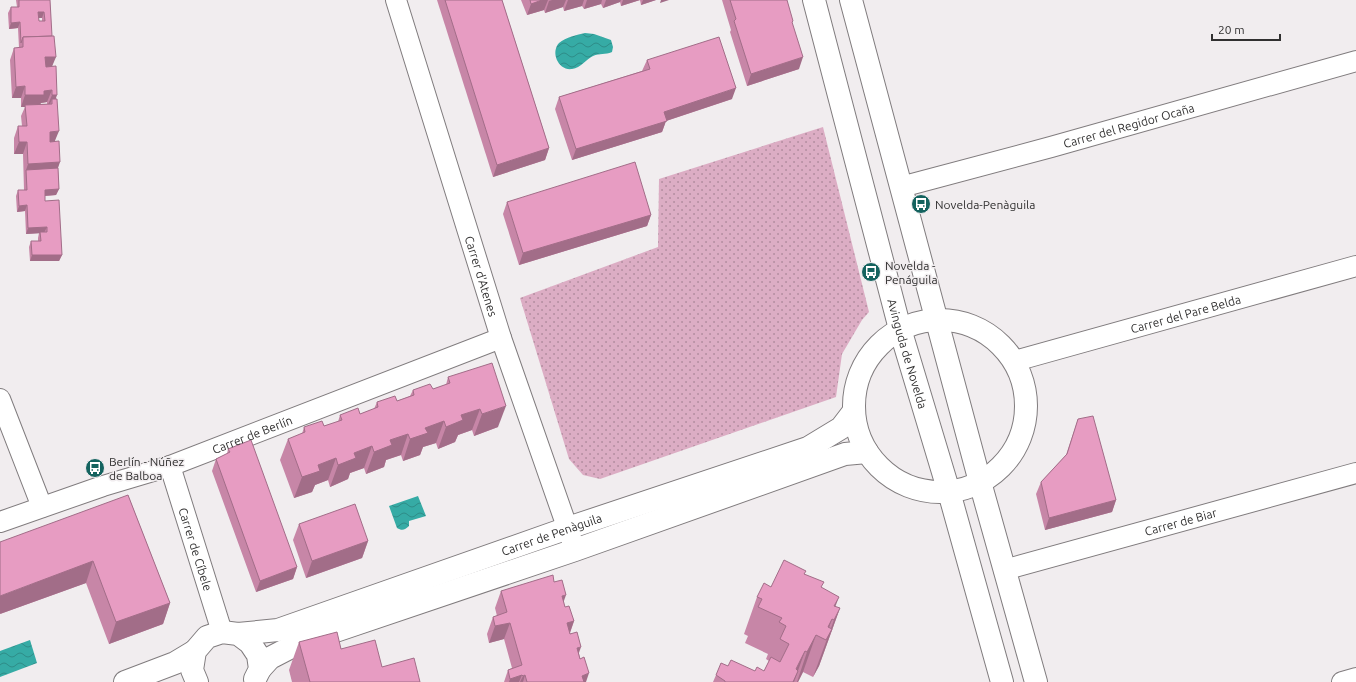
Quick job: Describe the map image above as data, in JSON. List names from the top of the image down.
{
  "streets": {
    "main road": ["Avinguda de Novelda", "Carrer de Penàguila"],
    "street": [
      "Carrer del Regidor Ocaña",
      "Carrer d'Atenes",
      "Carrer del Pare Belda",
      "Carrer de Berlín",
      "Carrer de Biar",
      "Carrer de Cíbele"
    ]
  },
  "crossings": [
    ["Carrer d'Atenes", "Carrer de Berlín"],
    ["Carrer d'Atenes", "Carrer de Penàguila"],
    ["Carrer de Berlín", "Carrer de Cíbele"],
    ["Carrer de Penàguila", "Carrer de Cíbele"]
  ],
  "places": {
    "bus stop": ["Novelda-Penàguila", "Novelda - Penáguila", "Berlín - Núñez de Balboa"]
  },
  "scale_bar": "20 m"
}
